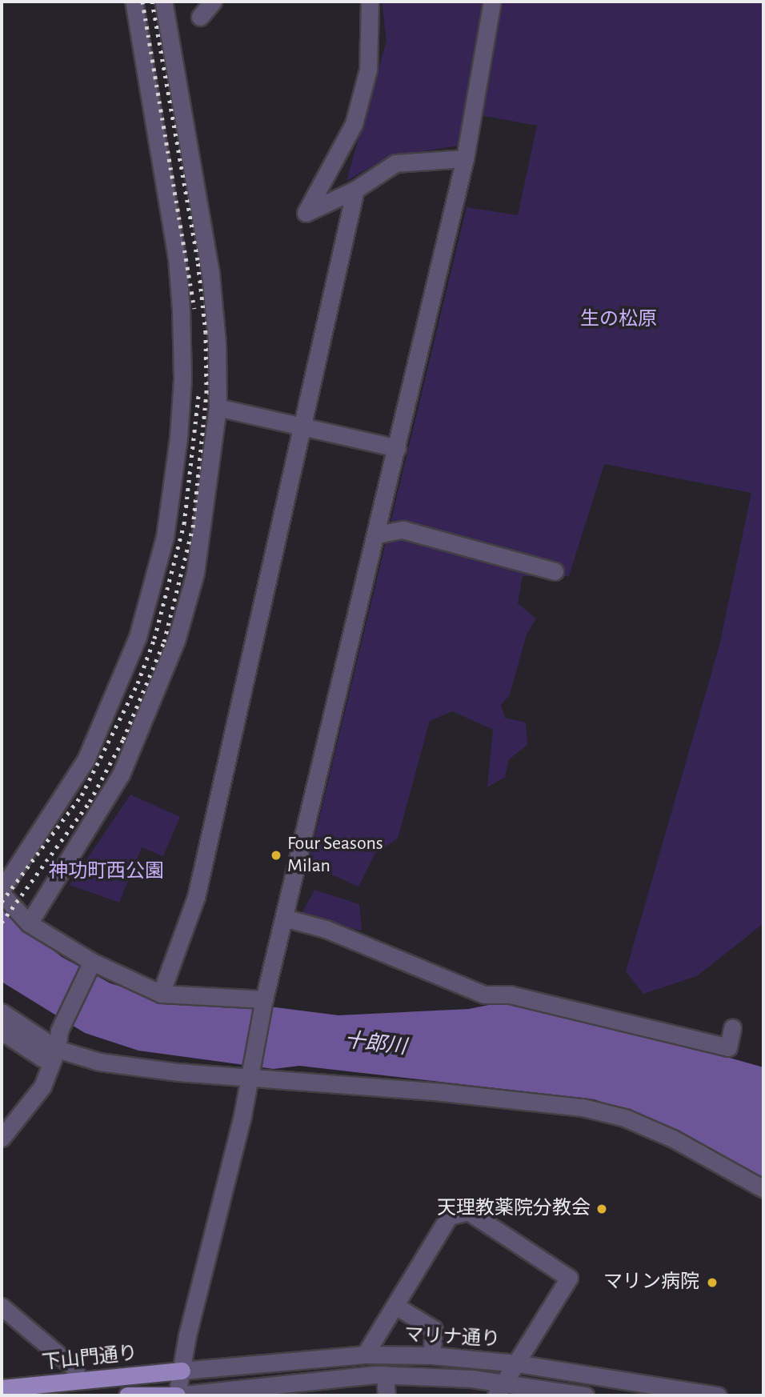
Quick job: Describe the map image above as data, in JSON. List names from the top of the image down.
{
  "streets": {
    "main road": ["下山門通り"],
    "street": ["マリナ通り"]
  },
  "crossings": [
    ["マリナ通り", "下山門通り"]
  ],
  "water": ["十郎川"],
  "parks": ["生の松原", "神功町西公園"],
  "places": ["Four Seasons Milan", "天理教薬院分教会", "マリン病院"]
}
